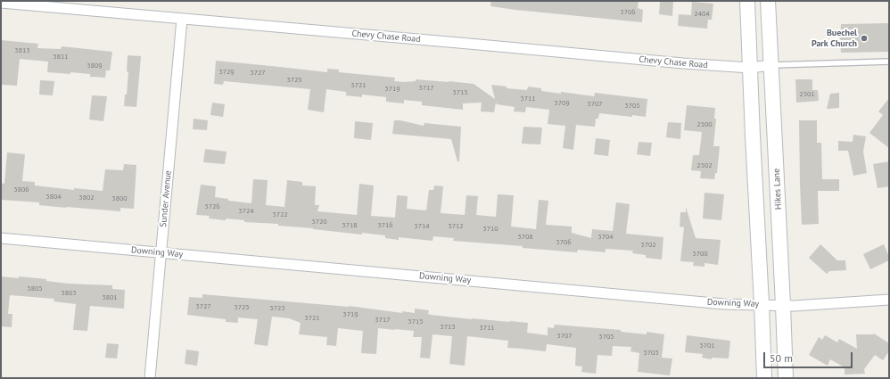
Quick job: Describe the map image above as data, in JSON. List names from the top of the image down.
{
  "streets": {
    "main road": ["Hikes Lane"],
    "street": ["Chevy Chase Road", "Sunder Avenue", "Downing Way"]
  },
  "crossings": [
    ["Chevy Chase Road", "Hikes Lane"],
    ["Chevy Chase Road", "Sunder Avenue"],
    ["Hikes Lane", "Downing Way"],
    ["Sunder Avenue", "Downing Way"]
  ],
  "places": ["Buechel Park Church"],
  "house_numbers": [
    "3706",
    "2404",
    "3813",
    "3811",
    "3809",
    "3729",
    "3727",
    "3725",
    "3721",
    "3717",
    "3719",
    "3715",
    "2501",
    "3711",
    "3709",
    "3707",
    "3705",
    "2500",
    "2502",
    "3806",
    "3804",
    "3802",
    "3800",
    "3726",
    "3724",
    "3722",
    "3720",
    "3718",
    "3716",
    "3714",
    "3712",
    "3710",
    "3708",
    "3704",
    "3706",
    "3702",
    "3700",
    "3805",
    "3803",
    "3801",
    "3727",
    "3725",
    "3723",
    "3719",
    "3721",
    "3717",
    "3715",
    "3713",
    "3711",
    "3707",
    "3705",
    "3701",
    "3703"
  ],
  "scale_bar": "50 m"
}
